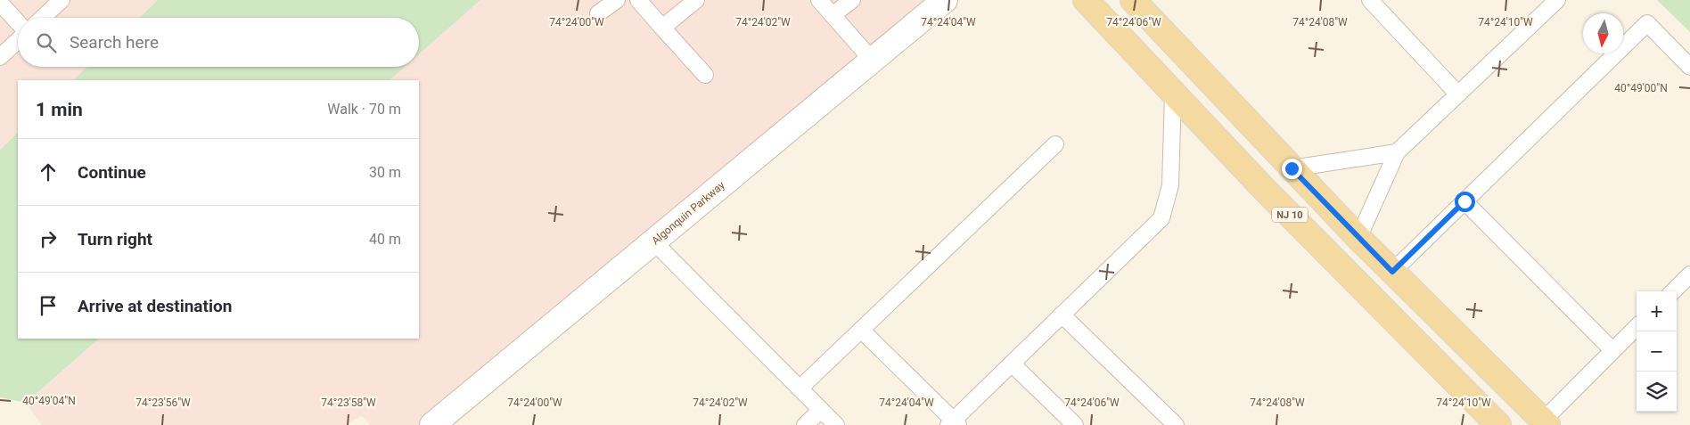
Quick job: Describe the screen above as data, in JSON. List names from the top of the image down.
{
  "streets": {
    "main road": ["NJ 10"],
    "street": ["Algonquin Parkway"]
  },
  "north": "bottom",
  "page": {
    "search": "Search here",
    "heading": ["1 min", "Walk · 70 m"],
    "list": [
      ["Continue", "30 m"],
      ["Turn right", "40 m"],
      "Arrive at destination"
    ],
    "map_buttons": ["+", "−"]
  },
  "coordinates": [
    "74°24'00\"W",
    "74°24'02\"W",
    "74°24'04\"W",
    "74°24'06\"W",
    "74°24'08\"W",
    "74°24'10\"W",
    "40°49'00\"N",
    "40°49'04\"N",
    "74°23'56\"W",
    "74°23'58\"W"
  ]
}
